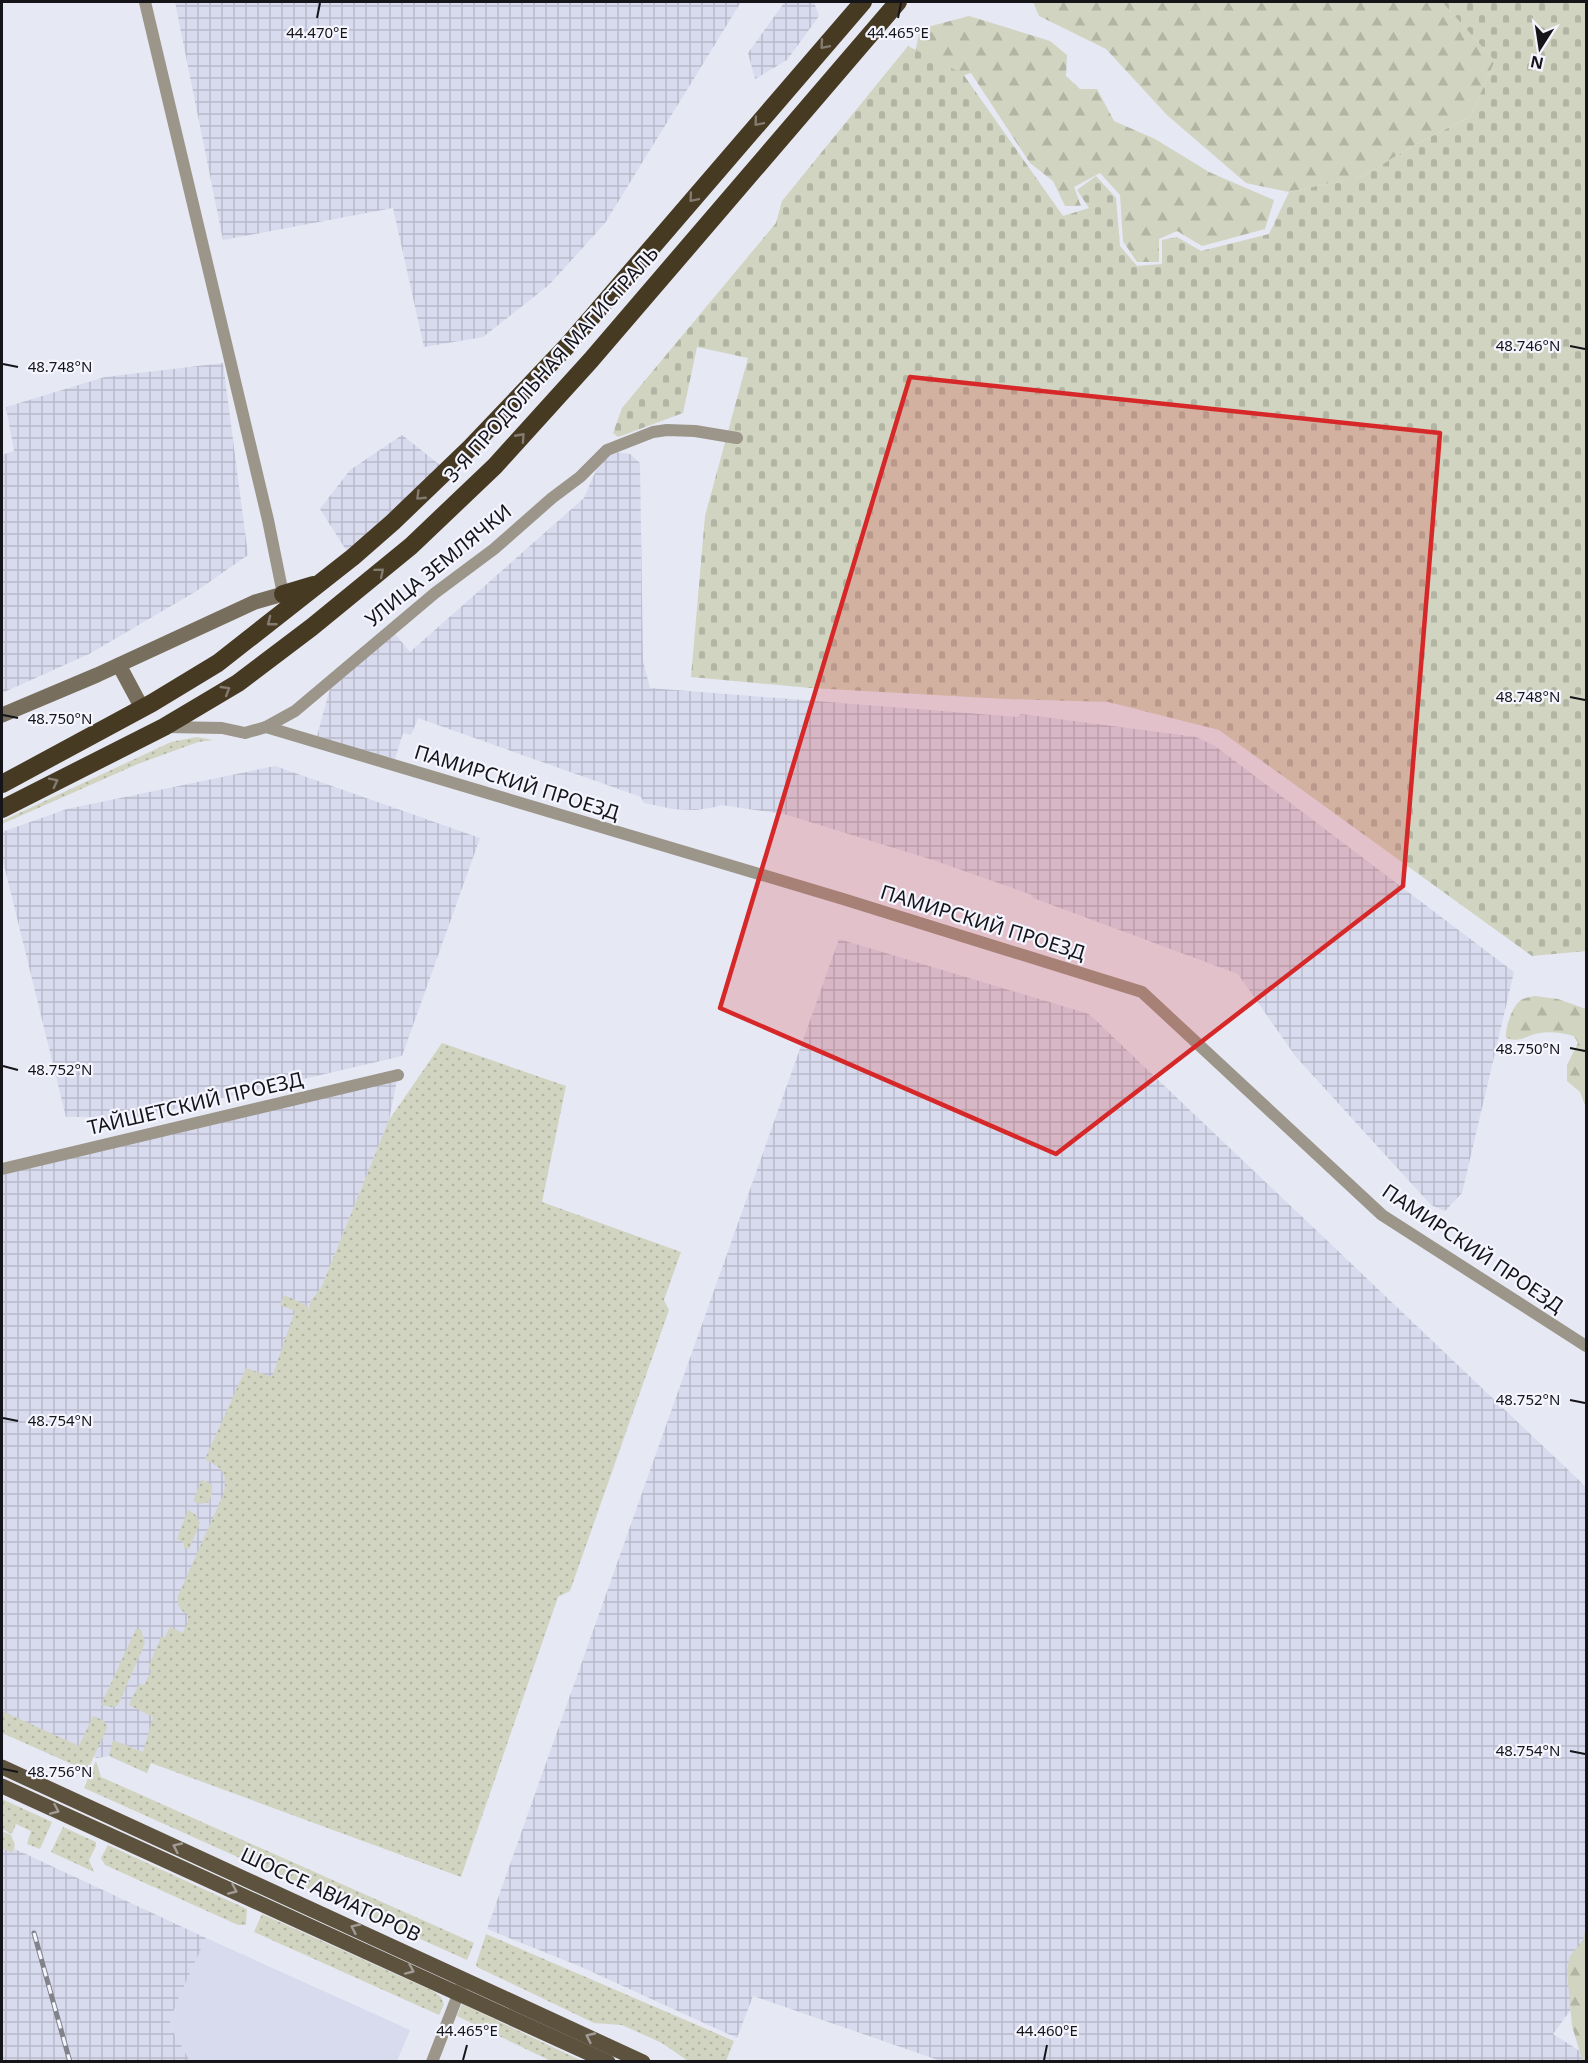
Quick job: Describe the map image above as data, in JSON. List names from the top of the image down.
{
  "streets": {
    "highway": ["3-Я ПРОДОЛЬНАЯ МАГИСТРАЛЬ"],
    "main road": ["ШОССЕ АВИАТОРОВ"],
    "street": ["УЛИЦА ЗЕМЛЯЧКИ", "ПАМИРСКИЙ ПРОЕЗД", "ТАЙШЕТСКИЙ ПРОЕЗД"]
  },
  "crossings": [
    ["3-Я ПРОДОЛЬНАЯ МАГИСТРАЛЬ", "УЛИЦА ЗЕМЛЯЧКИ"],
    ["УЛИЦА ЗЕМЛЯЧКИ", "ПАМИРСКИЙ ПРОЕЗД"]
  ],
  "north": "bottom",
  "coordinates": [
    "44.470°E",
    "44.465°E",
    "48.746°N",
    "48.748°N",
    "48.750°N",
    "48.752°N",
    "48.754°N",
    "48.756°N",
    "44.460°E"
  ]
}
